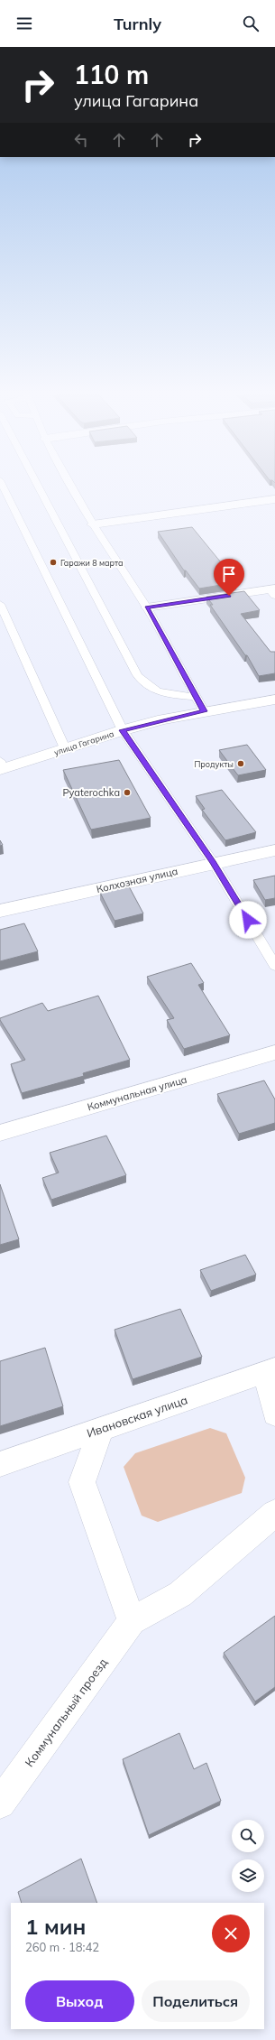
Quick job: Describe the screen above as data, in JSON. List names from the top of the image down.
{
  "streets": {
    "street": [
      "улица Гагарина",
      "Колхозная улица",
      "Коммунальная улица",
      "Ивановская улица",
      "Коммунальный проезд"
    ]
  },
  "places": ["Гаражи 8 марта", "Продукты", "Pyaterochka"],
  "page": {
    "header": "Turnly",
    "turn": ["110 m", "улица Гагарина"],
    "heading": ["1 мин", "260 m · 18:42"],
    "buttons": ["Выход", "Поделиться"]
  }
}
